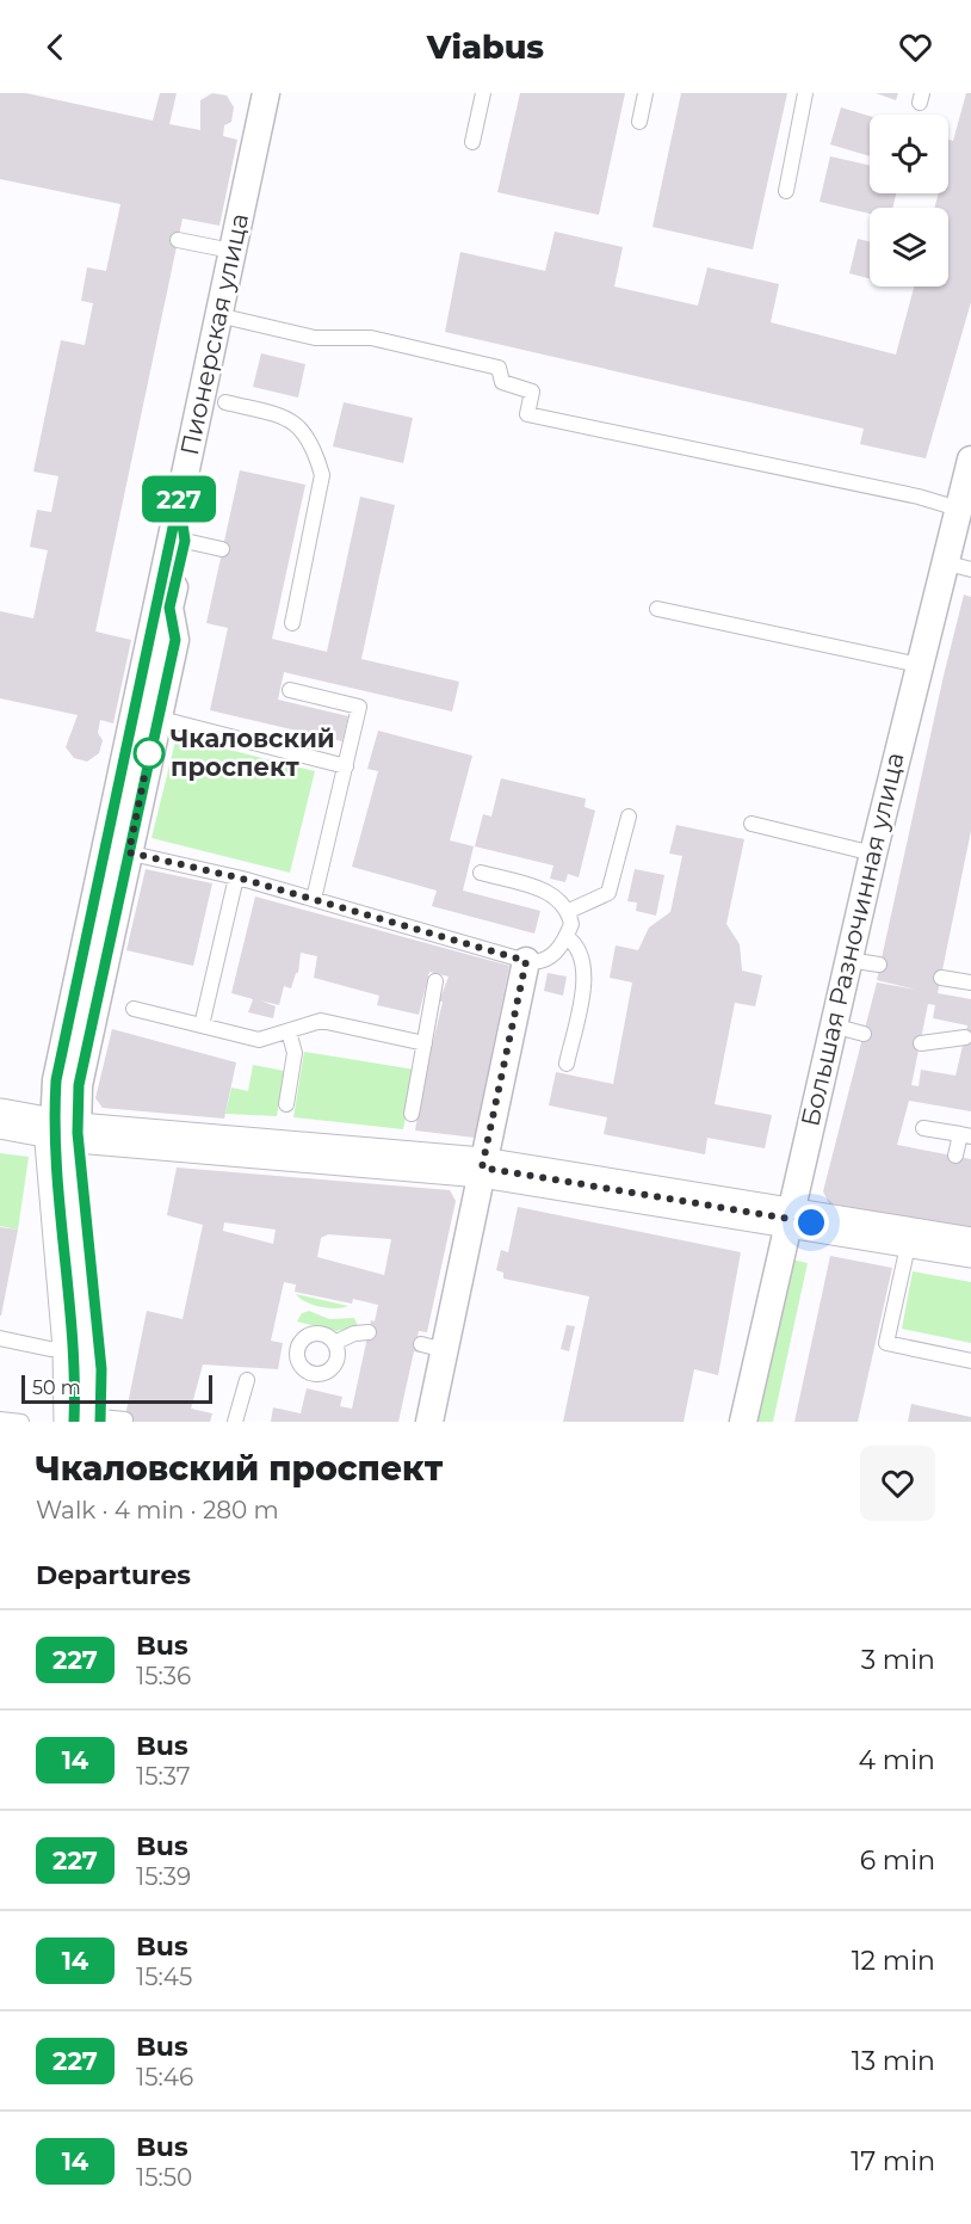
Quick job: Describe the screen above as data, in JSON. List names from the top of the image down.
{
  "streets": {
    "street": ["Пионерская улица", "Большая Разночинная улица"]
  },
  "places": ["Чкаловский проспект"],
  "lines": ["bus line 227"],
  "scale_bar": "50 m",
  "page": {
    "header": "Viabus",
    "on_map": "227",
    "scale": "50 m",
    "heading": [
      ["Чкаловский проспект", "Walk · 4 min · 280 m"],
      "Departures"
    ],
    "list": [
      {
        "mark": "227",
        "name": "Bus",
        "note": "15:36",
        "value": "3 min"
      },
      {
        "mark": "14",
        "name": "Bus",
        "note": "15:37",
        "value": "4 min"
      },
      {
        "mark": "227",
        "name": "Bus",
        "note": "15:39",
        "value": "6 min"
      },
      {
        "mark": "14",
        "name": "Bus",
        "note": "15:45",
        "value": "12 min"
      },
      {
        "mark": "227",
        "name": "Bus",
        "note": "15:46",
        "value": "13 min"
      },
      {
        "mark": "14",
        "name": "Bus",
        "note": "15:50",
        "value": "17 min"
      }
    ]
  }
}
